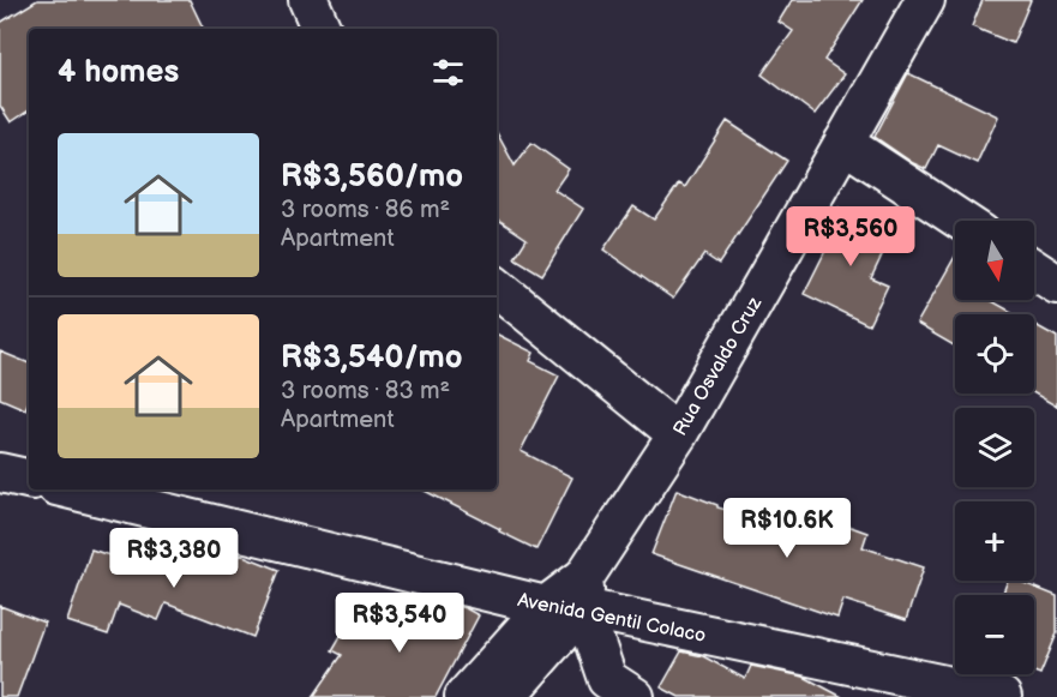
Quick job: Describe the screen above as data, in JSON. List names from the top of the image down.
{
  "streets": {
    "street": ["Rua Osvaldo Cruz", "Avenida Gentil Colaco"]
  },
  "crossings": [
    ["Rua Osvaldo Cruz", "Avenida Gentil Colaco"]
  ],
  "north": "bottom",
  "page": {
    "heading": "4 homes",
    "list": [
      {
        "name": "R$3,560/mo",
        "note": "3 rooms · 86 m² · Apartment"
      },
      {
        "name": "R$3,540/mo",
        "note": "3 rooms · 83 m² · Apartment"
      }
    ],
    "price": [
      "R$3,560",
      "R$10.6K",
      "R$3,380",
      "R$3,540"
    ],
    "map_buttons": ["+", "−"]
  }
}
